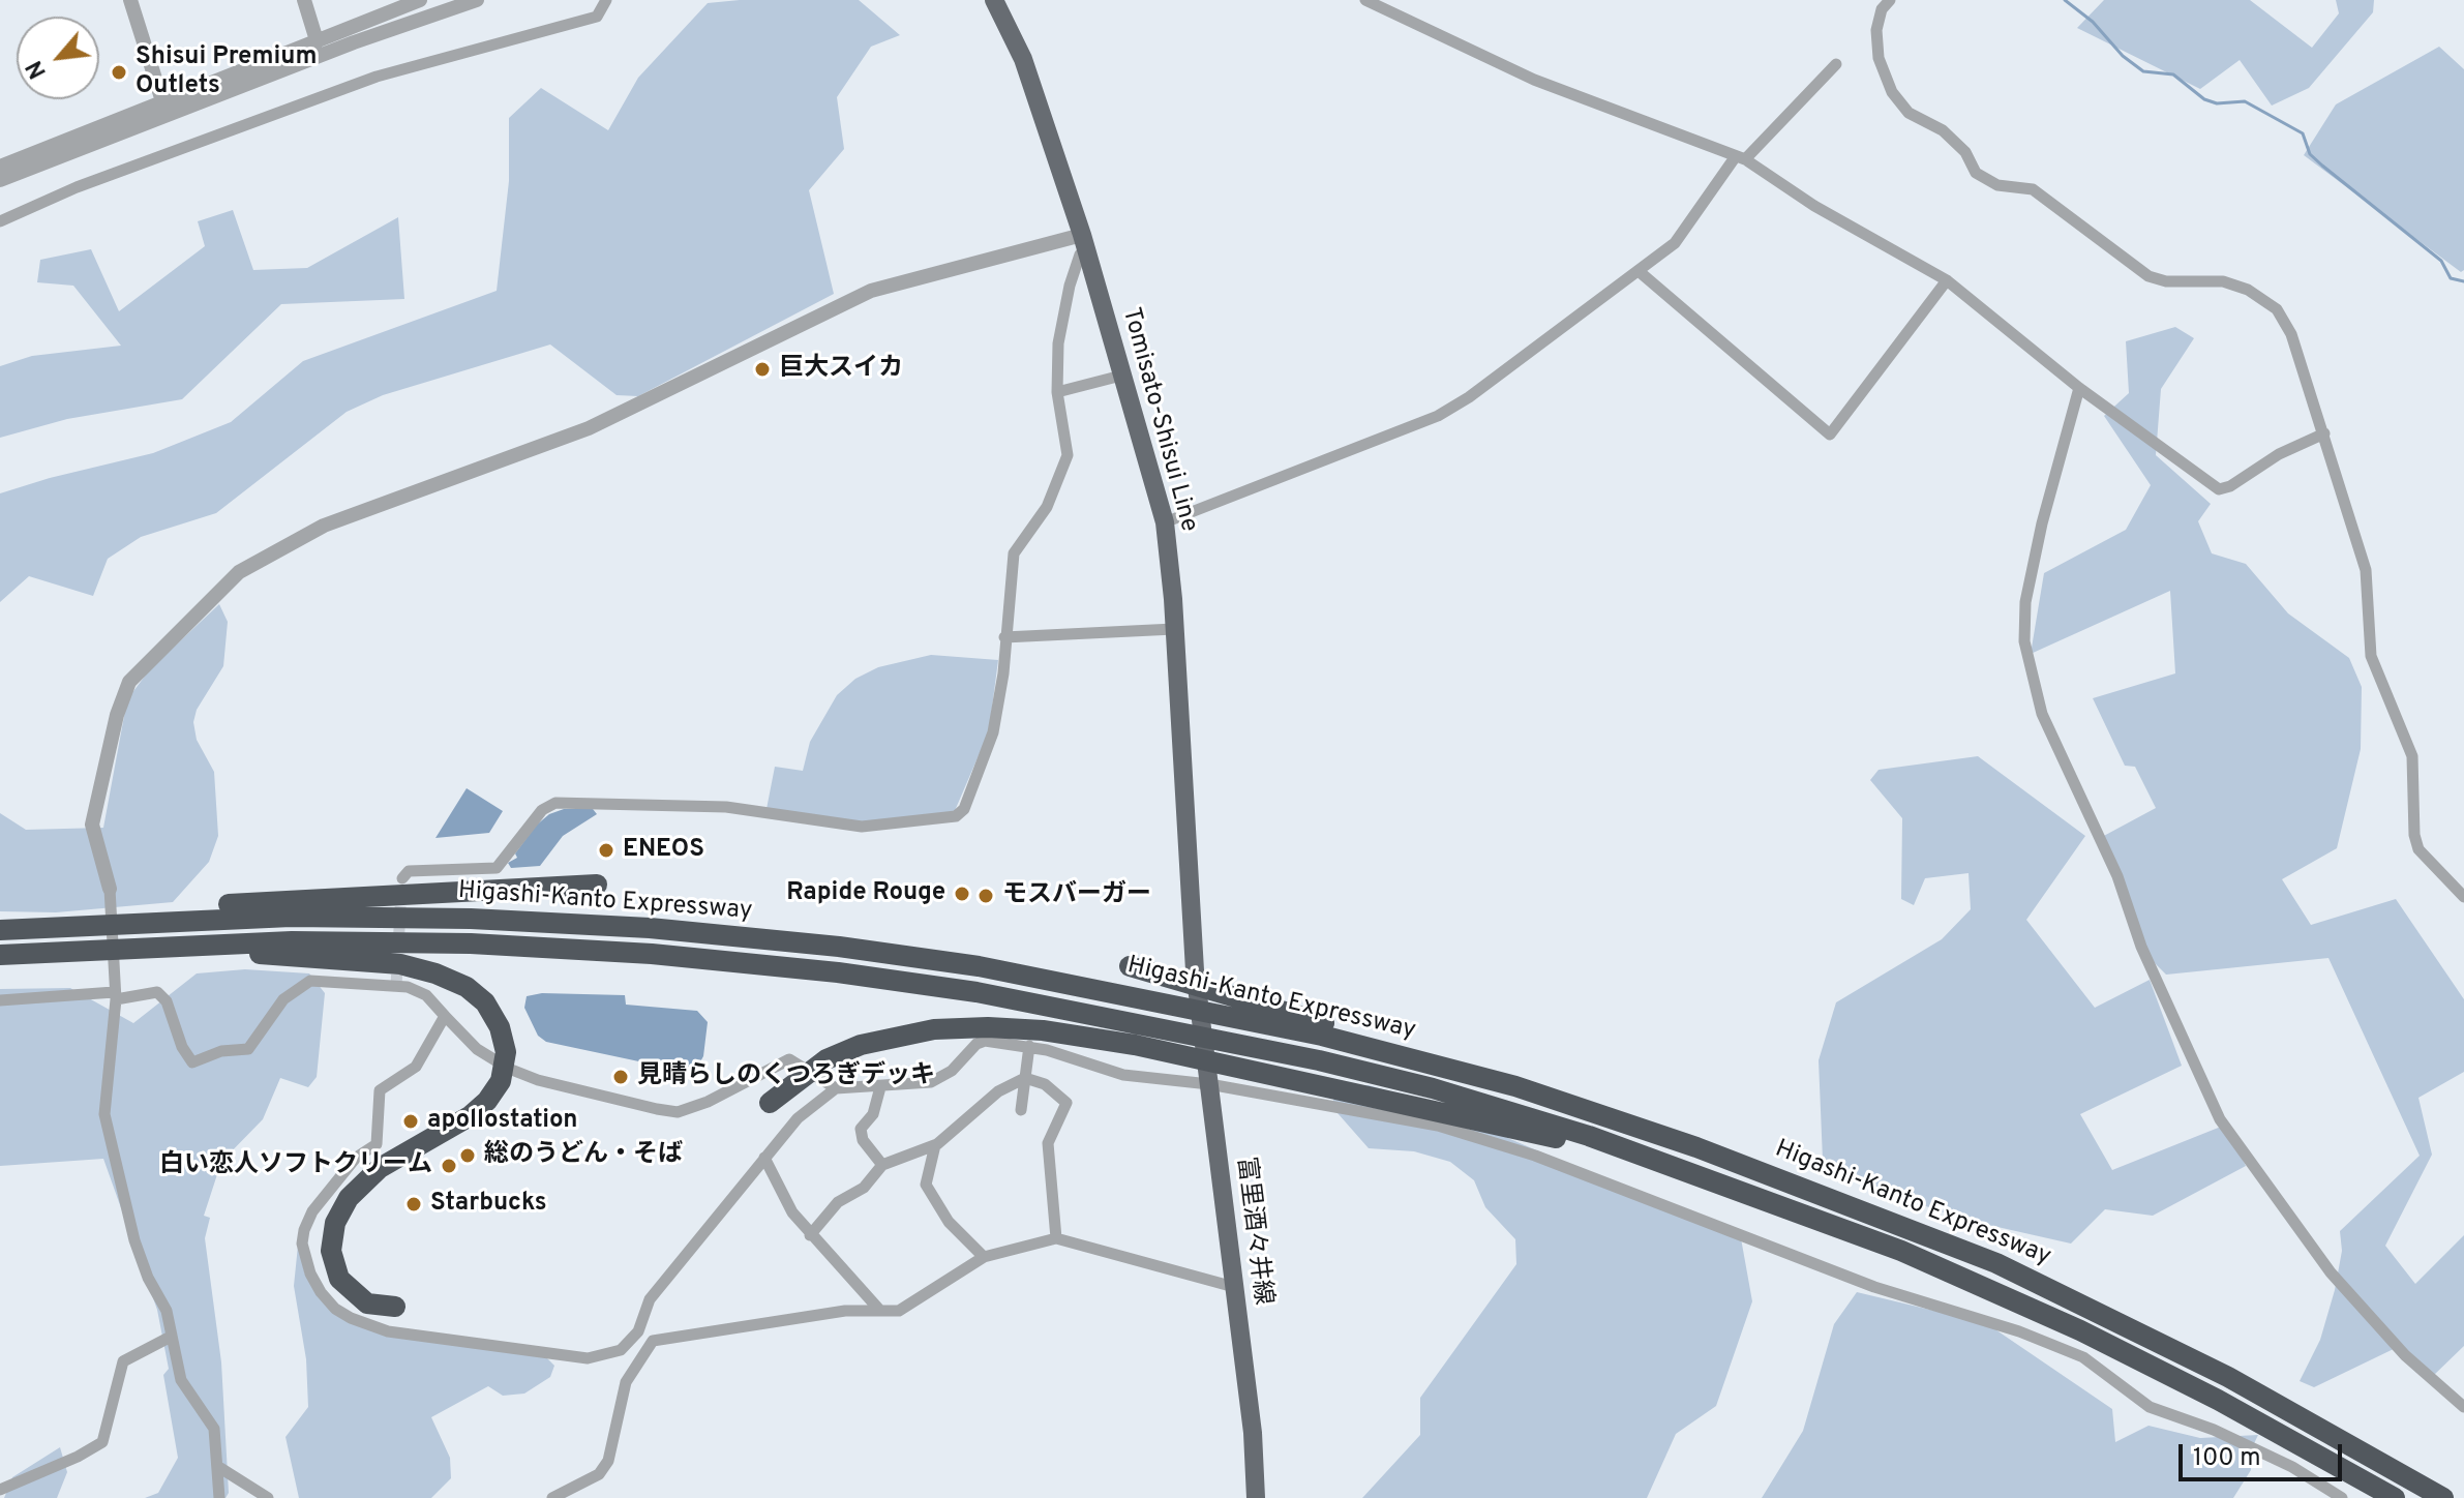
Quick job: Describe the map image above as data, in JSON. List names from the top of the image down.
{
  "streets": {
    "highway": ["Higashi-Kanto Expressway"],
    "main road": ["Tomisato-Shisui Line", "富里酒々井線"]
  },
  "crossings": [
    ["Tomisato-Shisui Line", "富里酒々井線"]
  ],
  "places": [
    "Shisui Premium Outlets",
    "巨大スイカ",
    "ENEOS",
    "Rapide Rouge",
    "モスバーガー",
    "見晴らしのくつろぎデッキ",
    "apollostation",
    "総のうどん・そば",
    "白い恋人ソフトクリーム",
    "Starbucks"
  ],
  "scale_bar": "100 m",
  "north": "bottom left"
}
